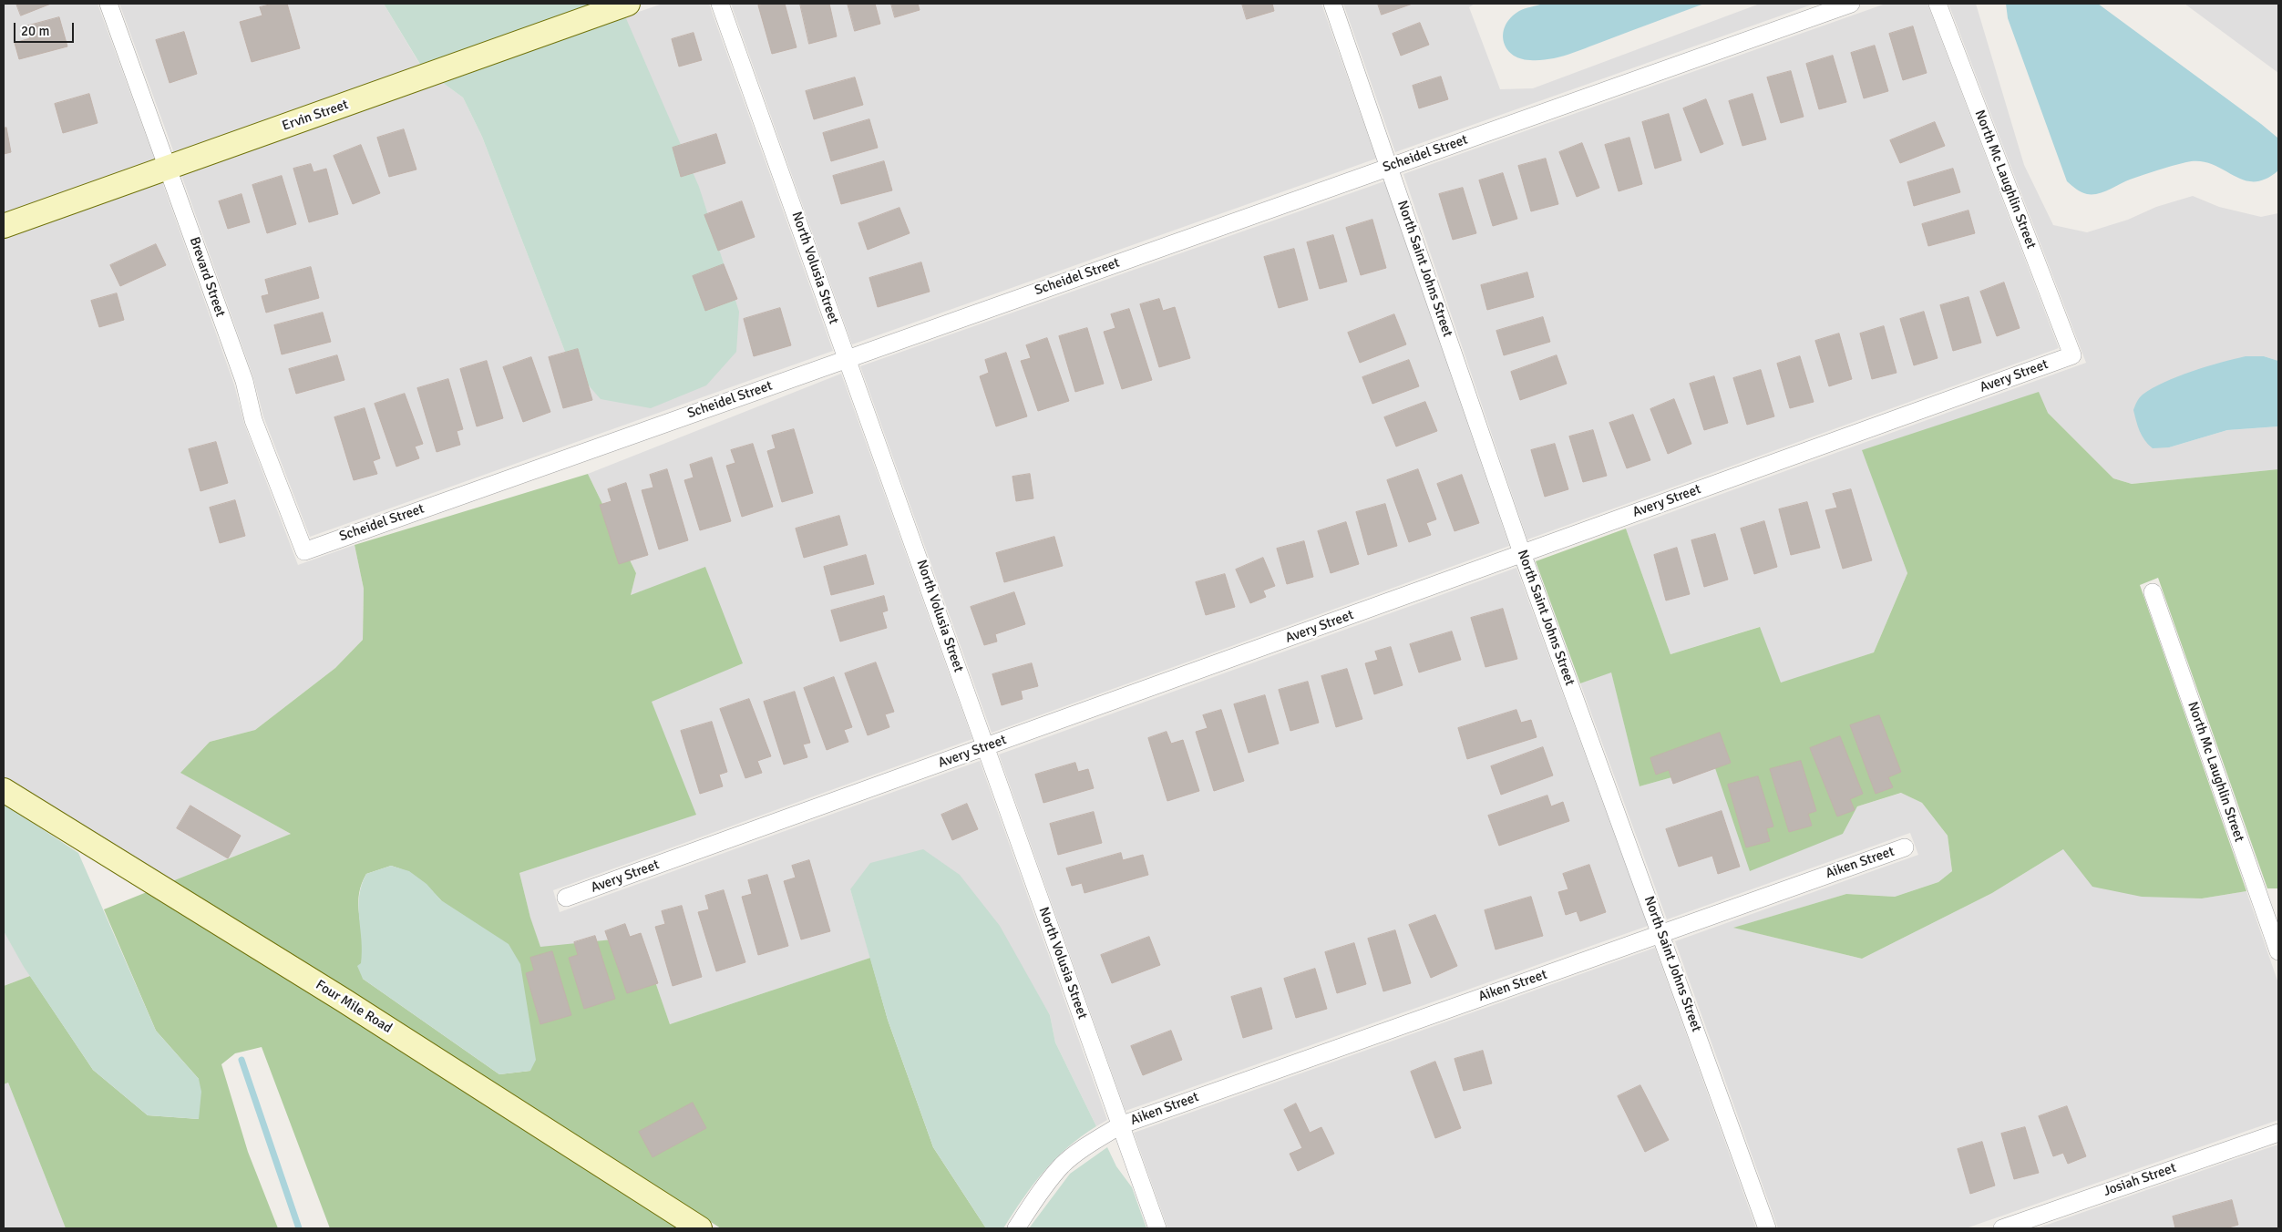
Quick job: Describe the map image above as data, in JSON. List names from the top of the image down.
{
  "streets": {
    "main road": ["Ervin Street", "Four Mile Road"],
    "street": [
      "Scheidel Street",
      "North Mc Laughlin Street",
      "North Volusia Street",
      "North Saint Johns Street",
      "Brevard Street",
      "Avery Street",
      "Aiken Street",
      "Josiah Street"
    ]
  },
  "crossings": [
    ["Ervin Street", "Brevard Street"],
    ["Scheidel Street", "North Volusia Street"],
    ["Scheidel Street", "North Saint Johns Street"],
    ["Scheidel Street", "Brevard Street"],
    ["North Mc Laughlin Street", "Avery Street"],
    ["North Volusia Street", "Avery Street"],
    ["North Volusia Street", "Aiken Street"],
    ["North Saint Johns Street", "Avery Street"],
    ["North Saint Johns Street", "Aiken Street"]
  ],
  "scale_bar": "20 m"
}
